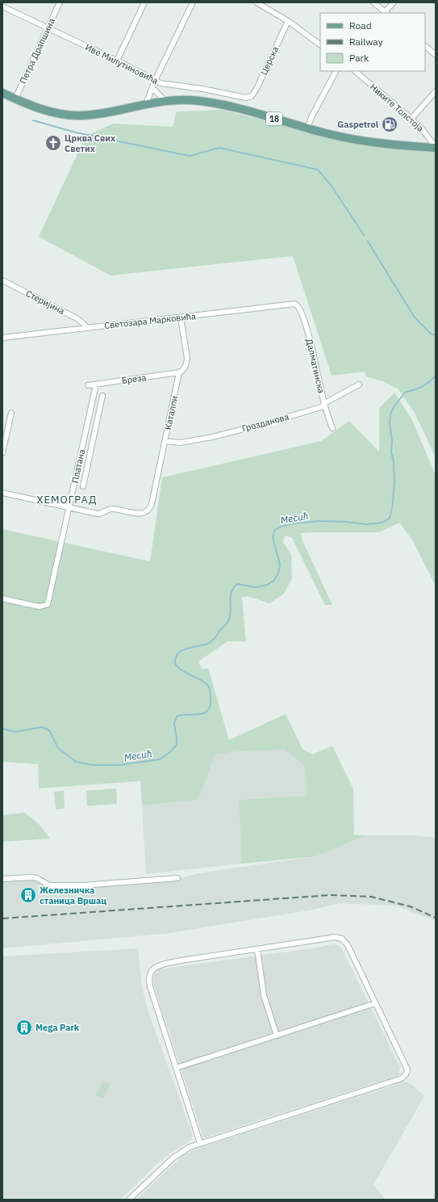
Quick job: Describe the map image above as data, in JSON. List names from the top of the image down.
{
  "streets": {
    "main road": ["18"],
    "street": [
      "Петра Драпшина",
      "Церска",
      "Иве Милутиновића",
      "Никите Толстоја",
      "Стеријина",
      "Светозара Марковића",
      "Далматинска",
      "Бреза",
      "Каталпи",
      "Грозданова",
      "Платана"
    ]
  },
  "crossings": [
    ["Петра Драпшина", "Иве Милутиновића"],
    ["Петра Драпшина", "18"],
    ["Церска", "Иве Милутиновића"],
    ["Никите Толстоја", "18"],
    ["Стеријина", "Светозара Марковића"],
    ["Светозара Марковића", "Далматинска"],
    ["Светозара Марковића", "Каталпи"],
    ["Далматинска", "Грозданова"],
    ["Бреза", "Каталпи"],
    ["Бреза", "Платана"],
    ["Каталпи", "Грозданова"],
    ["Каталпи", "Платана"]
  ],
  "districts": ["ХЕМОГРАД"],
  "water": ["Месић"],
  "places": {
    "fuel station": ["Gaspetrol"],
    "church": ["Црква Свих Светих"],
    "building": ["Железничка станица Вршац", "Mega Park"]
  },
  "legend": ["Road", "Railway", "Park"]
}
